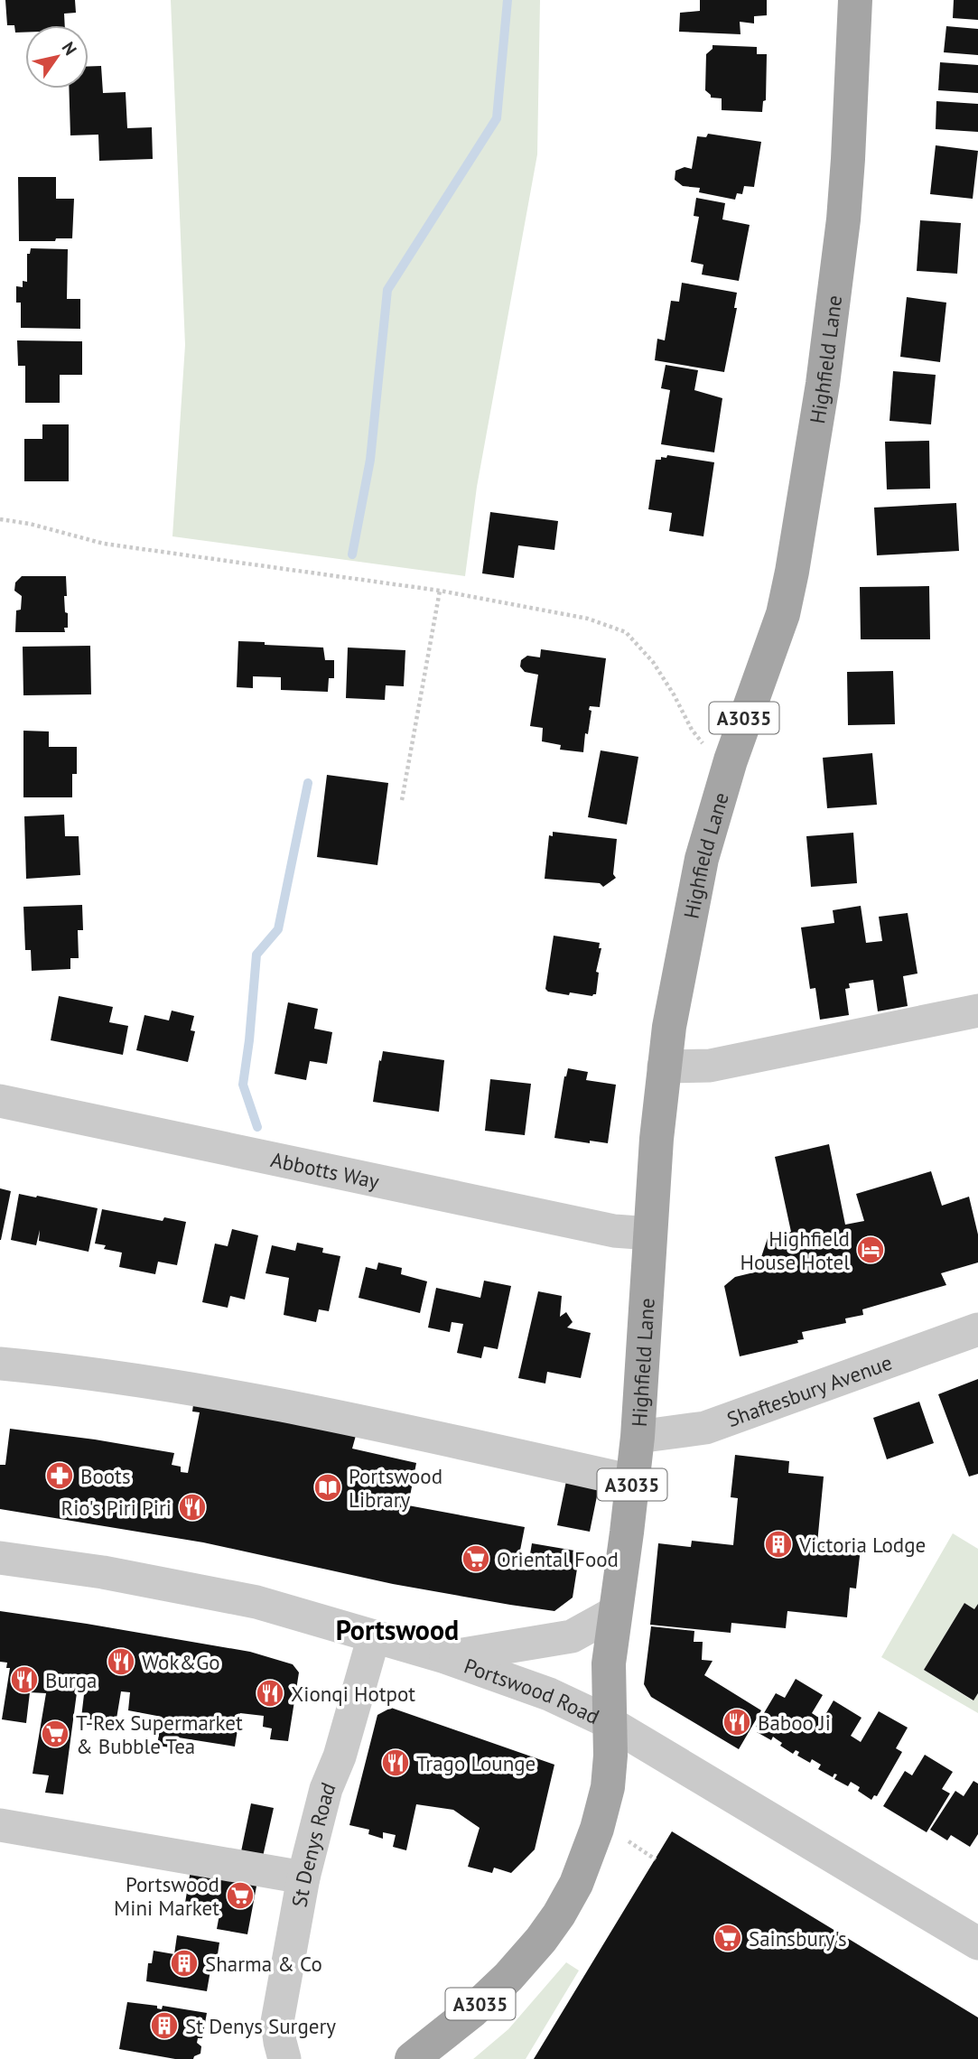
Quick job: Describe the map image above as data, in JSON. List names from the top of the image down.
{
  "streets": {
    "main road": ["Highfield Lane", "A3035"],
    "street": [
      "Abbotts Way",
      "Shaftesbury Avenue",
      "Portswood Road",
      "St Denys Road"
    ]
  },
  "crossings": [
    ["Highfield Lane", "A3035"],
    ["Highfield Lane", "Abbotts Way"],
    ["Highfield Lane", "Shaftesbury Avenue"],
    ["Highfield Lane", "Portswood Road"],
    ["A3035", "Portswood Road"],
    ["Portswood Road", "St Denys Road"]
  ],
  "districts": ["Portswood"],
  "places": {
    "hotel": ["Highfield House Hotel"],
    "pharmacy": ["Boots"],
    "library": ["Portswood Library"],
    "restaurant": [
      "Rio's Piri Piri",
      "Wok&Go",
      "Burga",
      "Xionqi Hotpot",
      "Baboo Ji",
      "Trago Lounge"
    ],
    "building": ["Victoria Lodge", "Sharma & Co", "St Denys Surgery"],
    "supermarket": [
      "Oriental Food",
      "T-Rex Supermarket & Bubble Tea",
      "Portswood Mini Market",
      "Sainsbury's"
    ]
  },
  "north": "top right"
}
